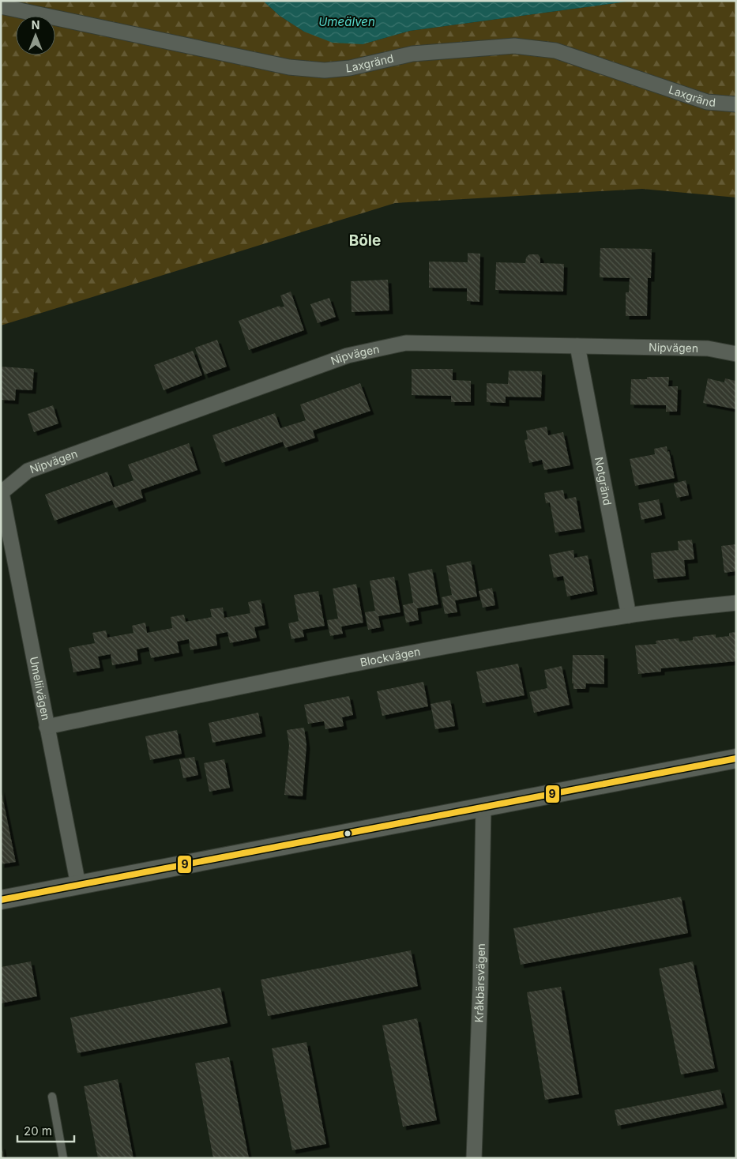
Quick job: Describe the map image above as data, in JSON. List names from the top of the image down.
{
  "streets": {
    "street": [
      "Laxgränd",
      "Nipvägen",
      "Notgränd",
      "Blockvägen",
      "Umeliivägen",
      "Kråkbärsvägen"
    ]
  },
  "crossings": [
    ["Nipvägen", "Notgränd"],
    ["Nipvägen", "Umeliivägen"],
    ["Notgränd", "Blockvägen"],
    ["Blockvägen", "Umeliivägen"]
  ],
  "districts": ["Böle"],
  "water": ["Umeälven"],
  "lines": ["transit line 9"],
  "scale_bar": "20 m",
  "north": "top"
}
